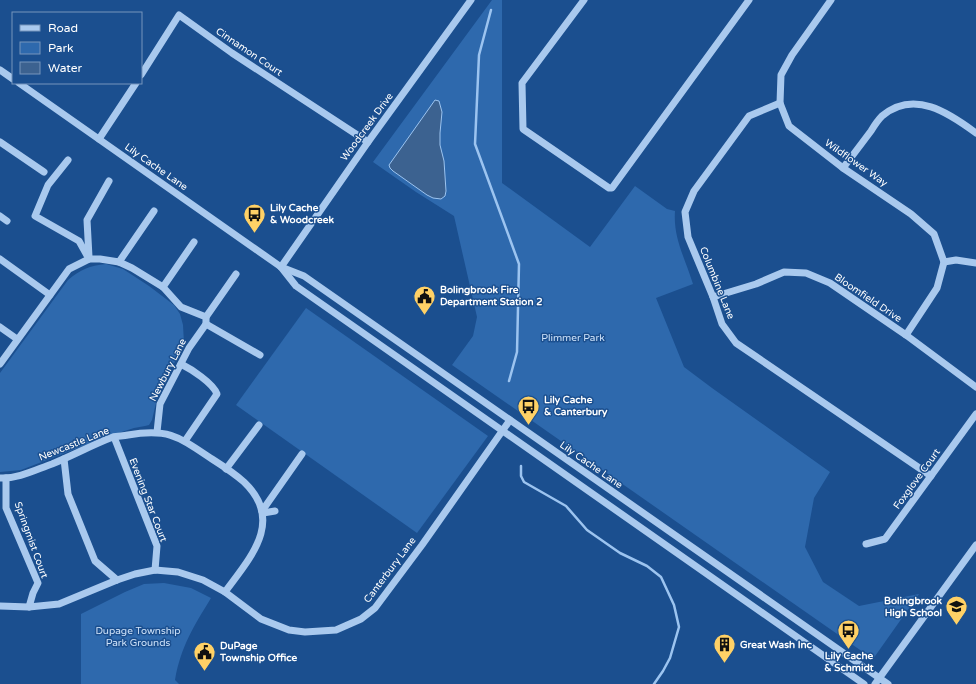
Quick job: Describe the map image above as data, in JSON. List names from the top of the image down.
{
  "streets": {
    "street": [
      "Cinnamon Court",
      "Woodcreek Drive",
      "Wildflower Way",
      "Lily Cache Lane",
      "Columbine Lane",
      "Bloomfield Drive",
      "Newbury Lane",
      "Newcastle Lane",
      "Foxglove Court",
      "Evening Star Court",
      "Springmist Court",
      "Canterbury Lane"
    ]
  },
  "crossings": [
    ["Cinnamon Court", "Woodcreek Drive"],
    ["Woodcreek Drive", "Lily Cache Lane"],
    ["Wildflower Way", "Columbine Lane"],
    ["Lily Cache Lane", "Canterbury Lane"],
    ["Columbine Lane", "Bloomfield Drive"],
    ["Columbine Lane", "Foxglove Court"],
    ["Newbury Lane", "Newcastle Lane"],
    ["Newcastle Lane", "Evening Star Court"],
    ["Newcastle Lane", "Springmist Court"],
    ["Evening Star Court", "Canterbury Lane"],
    ["Springmist Court", "Canterbury Lane"]
  ],
  "parks": ["Plimmer Park", "Dupage Township Park Grounds"],
  "places": {
    "bus stop": ["Lily Cache & Woodcreek", "Lily Cache & Canterbury", "Lily Cache & Schmidt"],
    "public building": ["Bolingbrook Fire Department Station 2", "DuPage Township Office"],
    "school or university": ["Bolingbrook High School"],
    "building": ["Great Wash Inc"]
  },
  "legend": ["Road", "Park", "Water"]
}
